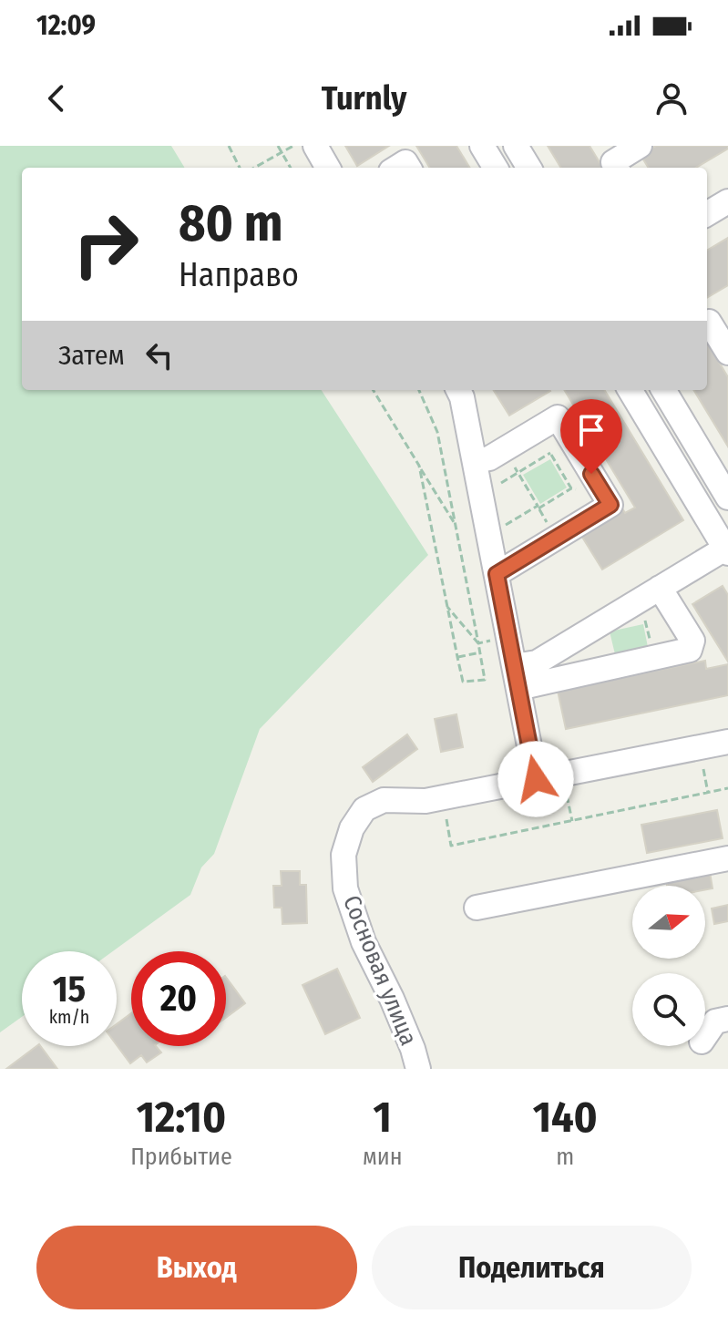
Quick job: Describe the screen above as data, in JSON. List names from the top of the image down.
{
  "streets": {
    "street": ["Сосновая улица"]
  },
  "north": "right",
  "page": {
    "status": "12:09",
    "header": "Turnly",
    "turn": ["80 m", "Направо"],
    "then": "Затем",
    "speed": "15 km/h",
    "limit": "20",
    "eta": [
      "12:10",
      "Прибытие",
      "1",
      "мин",
      "140",
      "m"
    ],
    "buttons": ["Выход", "Поделиться"]
  }
}
